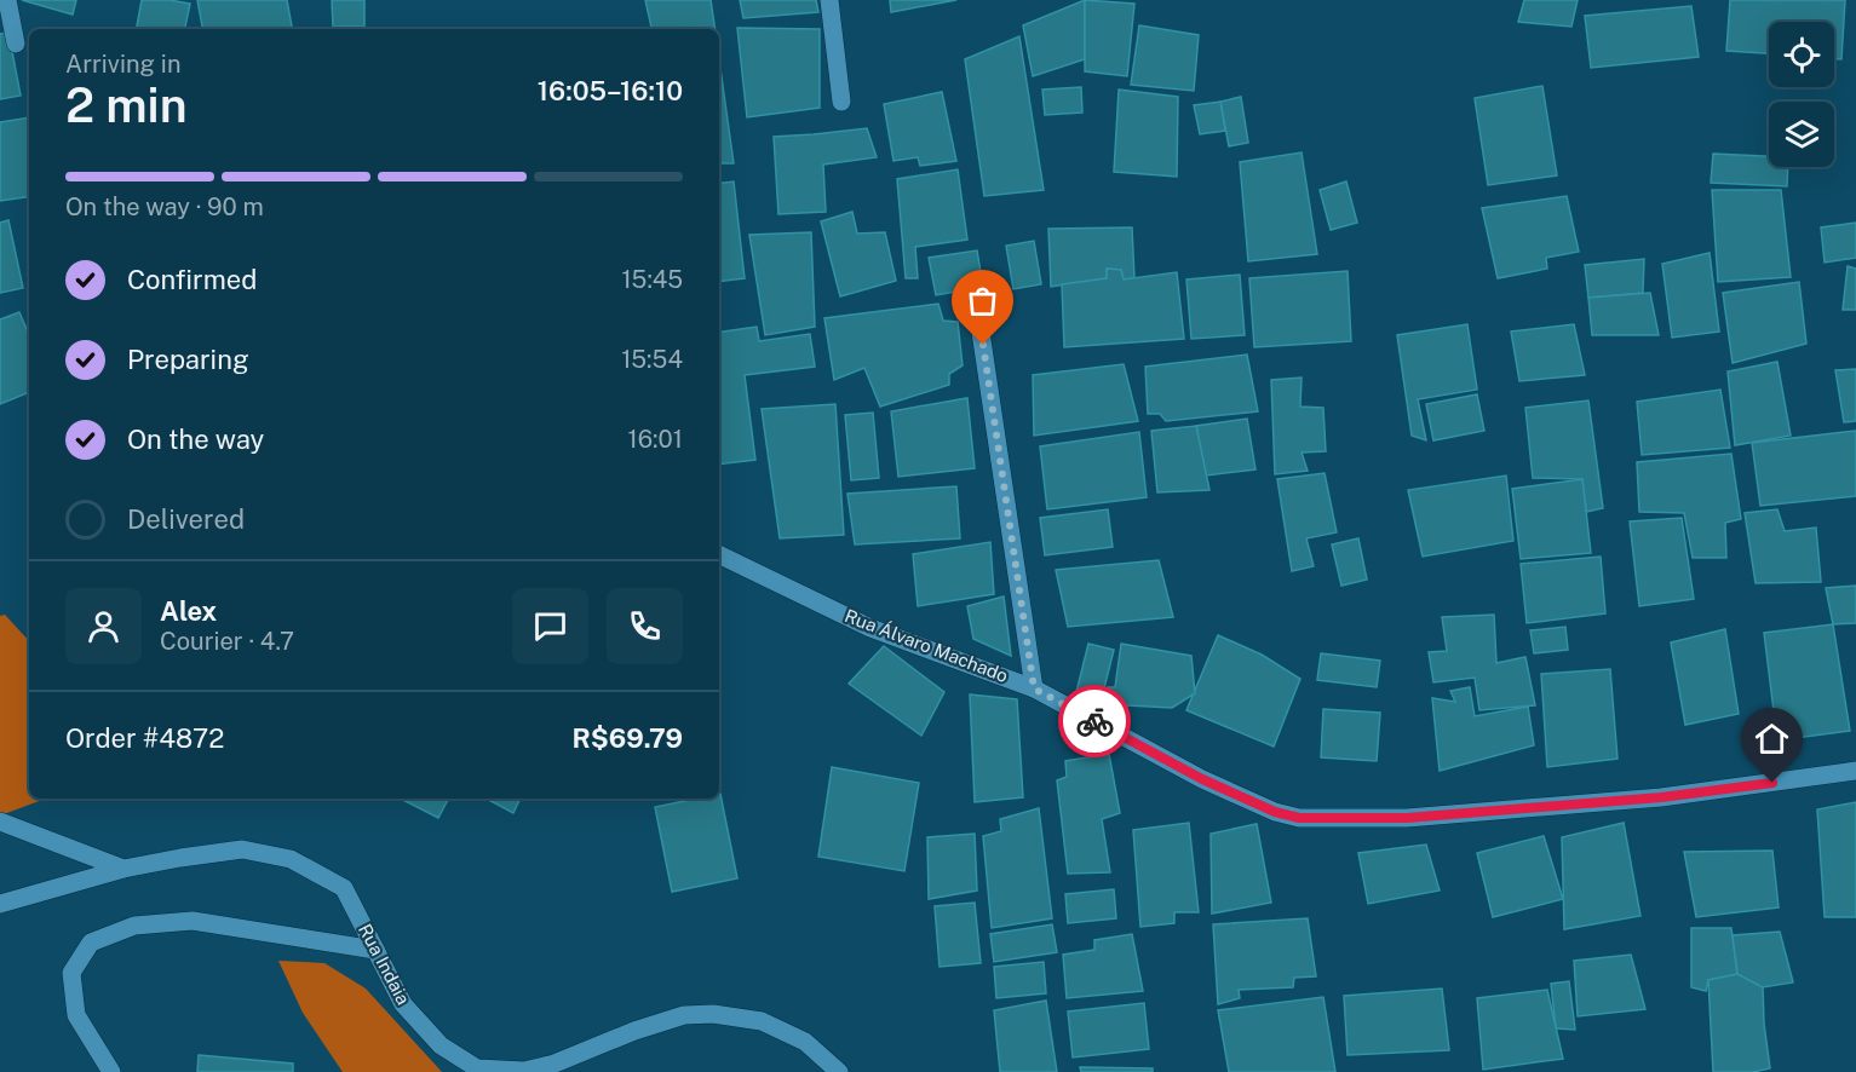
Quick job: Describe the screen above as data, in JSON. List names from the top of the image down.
{
  "streets": {
    "street": ["Rua Álvaro Machado", "Rua Indaia"]
  },
  "page": {
    "heading": ["2 min", "Arriving in", "16:05–16:10"],
    "panel": [
      "Alex",
      "Courier · 4.7",
      "Order #4872",
      "R$69.79"
    ],
    "bar": "On the way · 90 m",
    "list": [
      ["Confirmed", "15:45"],
      ["Preparing", "15:54"],
      ["On the way", "16:01"],
      "Delivered"
    ]
  }
}
